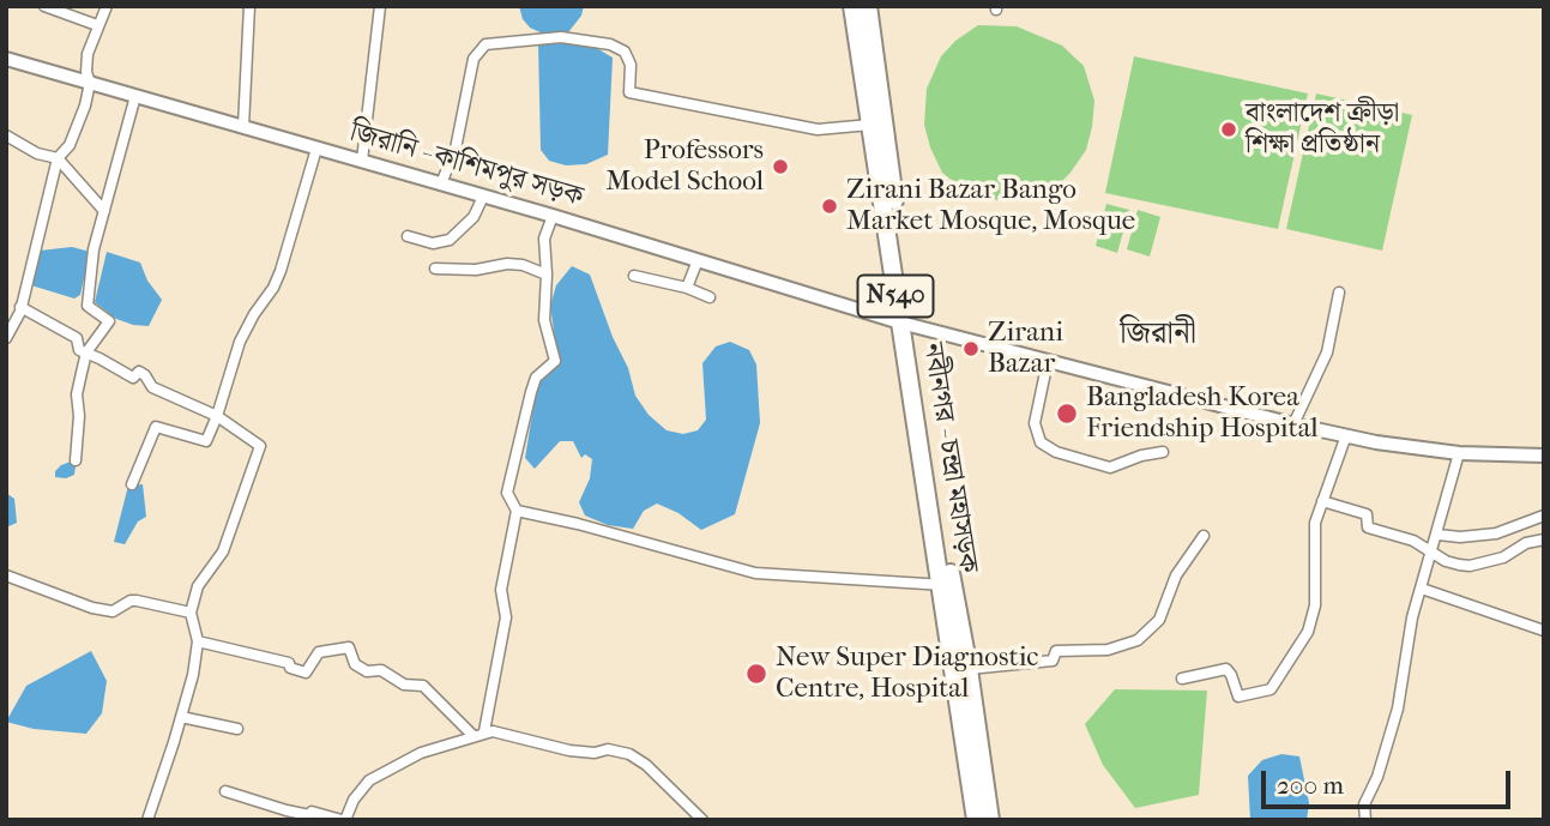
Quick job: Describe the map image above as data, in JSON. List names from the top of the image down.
{
  "streets": {
    "highway": ["N540", "নবীনগর - চন্দ্রা মহাসড়ক"],
    "street": ["জিরানি - কাশিমপুর সড়ক"]
  },
  "crossings": [
    ["জিরানি - কাশিমপুর সড়ক", "নবীনগর - চন্দ্রা মহাসড়ক"]
  ],
  "districts": ["জিরানী"],
  "places": [
    "বাংলাদেশ ক্রীড়া শিক্ষা প্রতিষ্ঠান",
    "Professors Model School",
    "Zirani Bazar Bango Market Mosque, Mosque",
    "Zirani Bazar",
    "Bangladesh Korea Friendship Hospital",
    "New Super Diagnostic Centre, Hospital"
  ],
  "scale_bar": "200 m"
}
